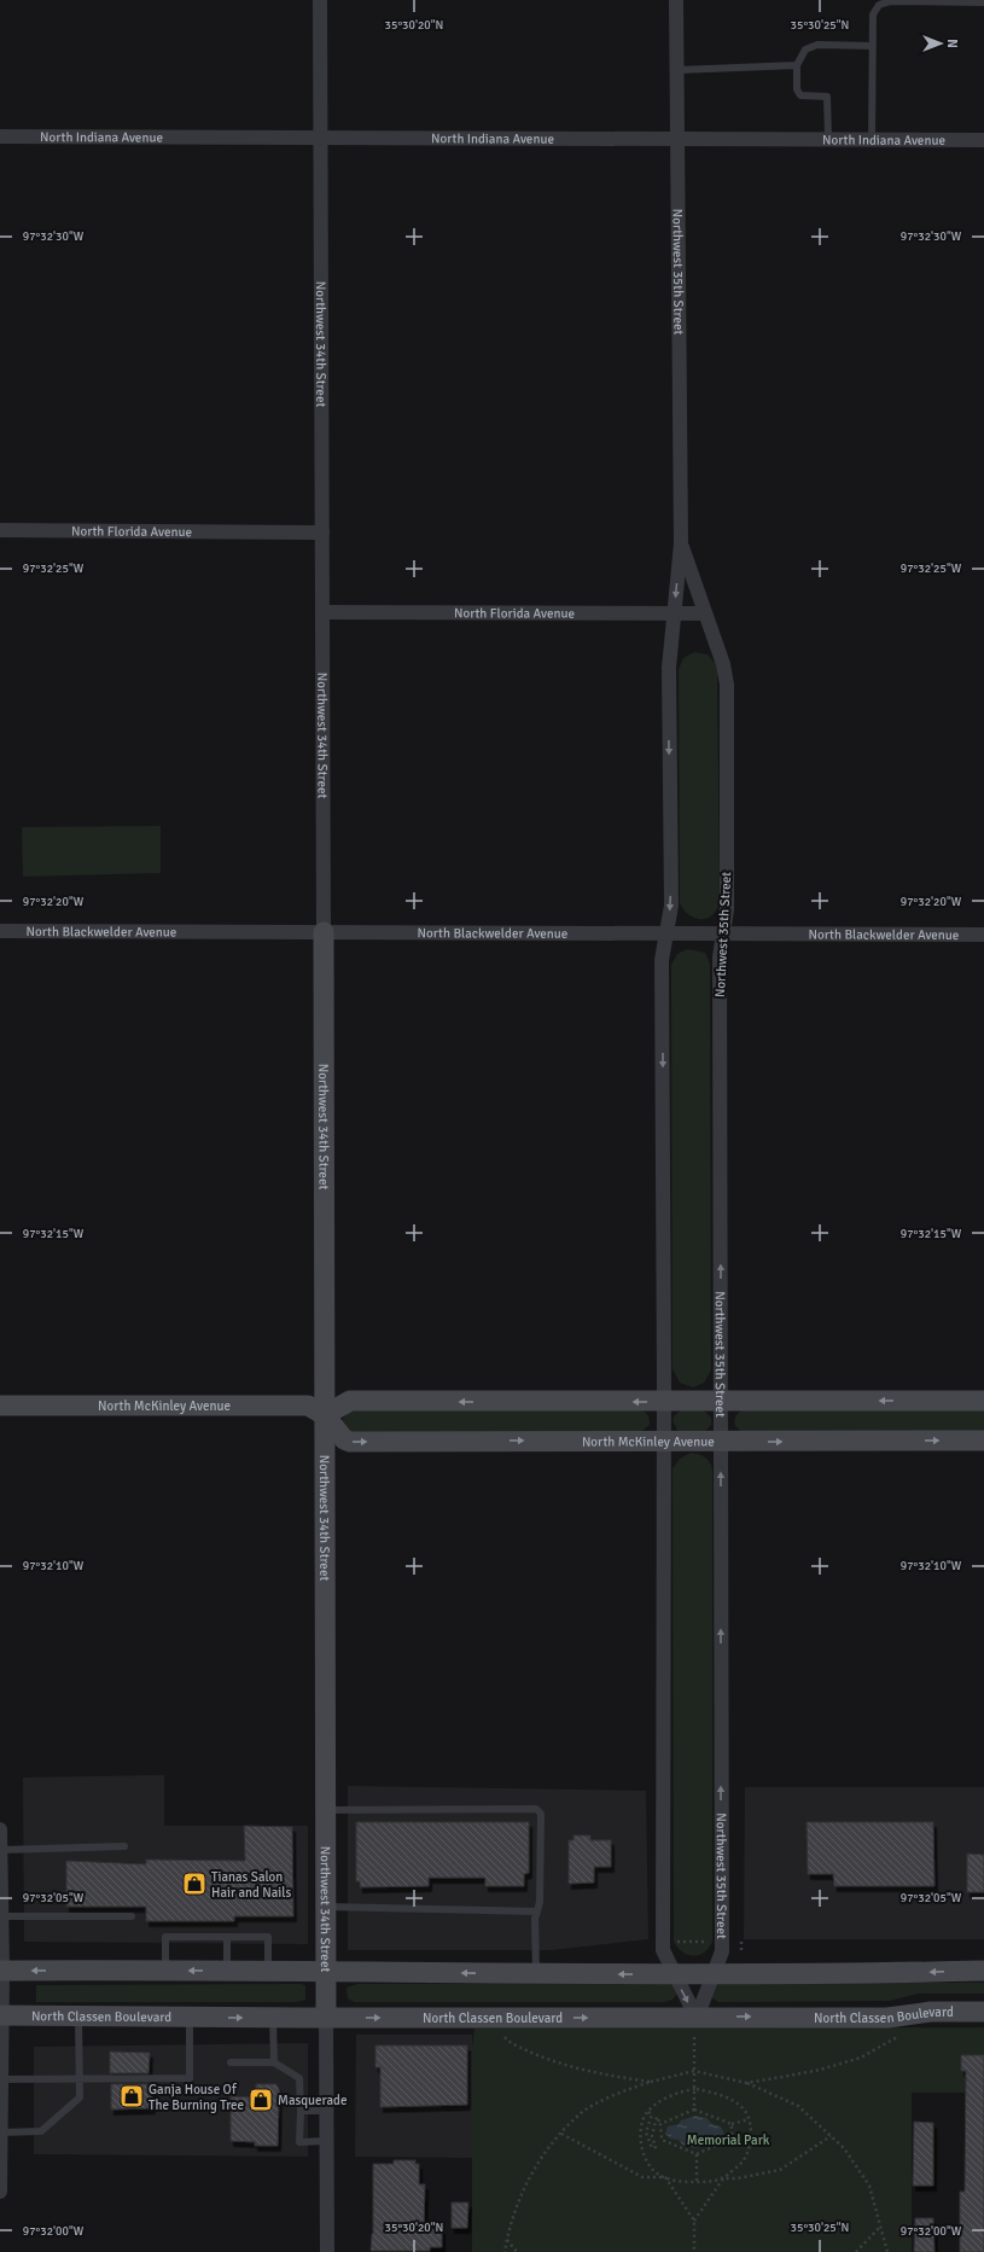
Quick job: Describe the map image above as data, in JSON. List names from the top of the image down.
{
  "streets": {
    "street": [
      "North Indiana Avenue",
      "Northwest 35th Street",
      "Northwest 34th Street",
      "North Florida Avenue",
      "North Blackwelder Avenue",
      "North McKinley Avenue",
      "North Classen Boulevard"
    ]
  },
  "crossings": [
    ["North Indiana Avenue", "Northwest 35th Street"],
    ["North Indiana Avenue", "Northwest 34th Street"],
    ["Northwest 35th Street", "North Florida Avenue"],
    ["Northwest 35th Street", "North Blackwelder Avenue"],
    ["Northwest 35th Street", "North McKinley Avenue"],
    ["Northwest 35th Street", "North Classen Boulevard"],
    ["Northwest 34th Street", "North Florida Avenue"],
    ["Northwest 34th Street", "North Blackwelder Avenue"],
    ["Northwest 34th Street", "North McKinley Avenue"],
    ["Northwest 34th Street", "North Classen Boulevard"]
  ],
  "parks": ["Memorial Park"],
  "places": {
    "shop": ["Tianas Salon Hair and Nails", "Ganja House Of The Burning Tree", "Masquerade"]
  },
  "north": "right",
  "coordinates": [
    "35°30'20\"N",
    "35°30'25\"N",
    "97°32'30\"W",
    "97°32'25\"W",
    "97°32'20\"W",
    "97°32'15\"W",
    "97°32'10\"W",
    "97°32'05\"W",
    "97°32'00\"W"
  ]
}
